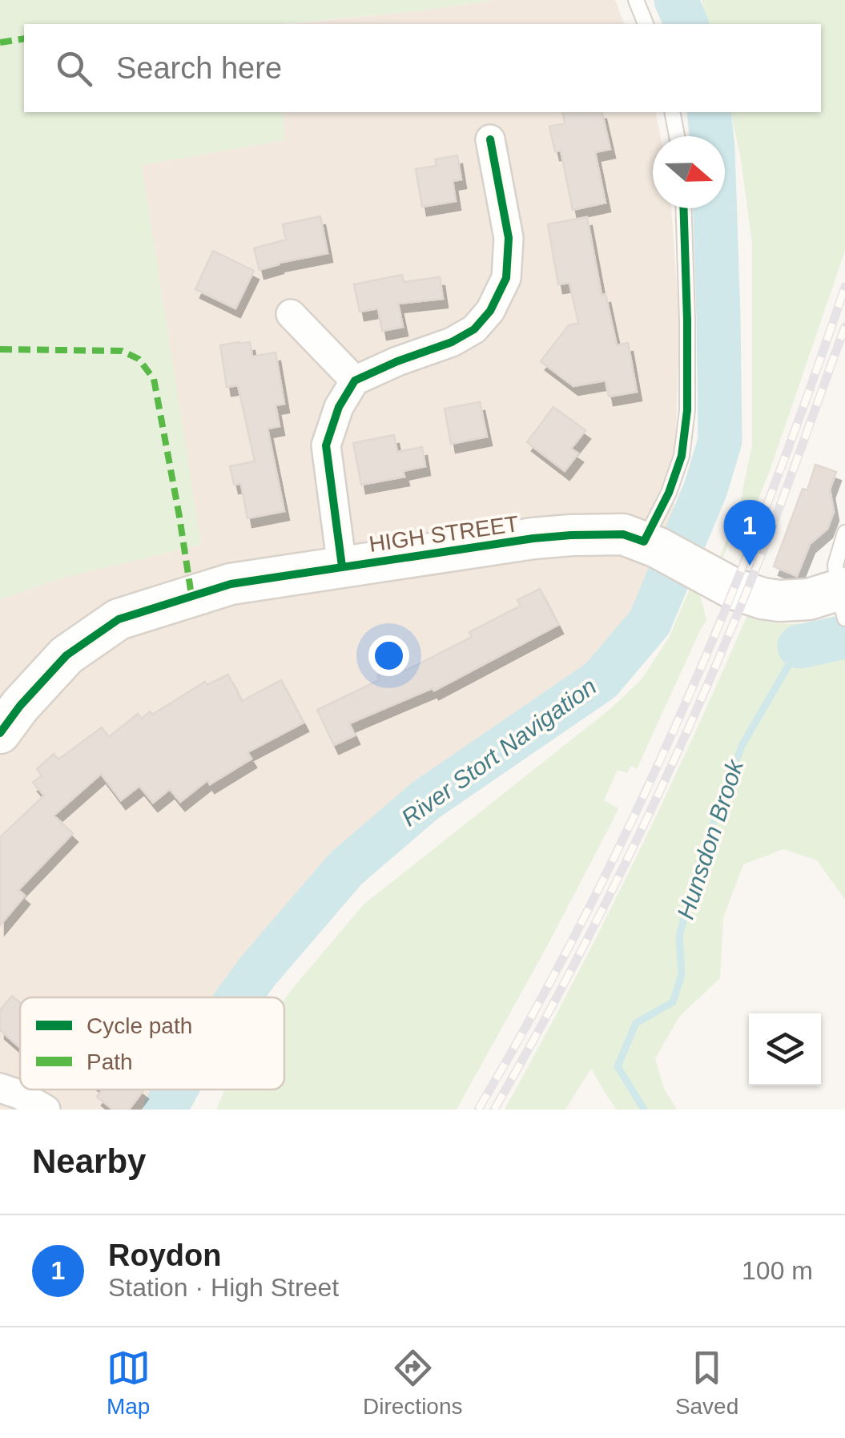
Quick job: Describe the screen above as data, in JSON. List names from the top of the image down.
{
  "streets": {
    "main road": ["HIGH STREET"]
  },
  "water": ["River Stort Navigation", "Hunsdon Brook"],
  "legend": ["Cycle path", "Path"],
  "north": "right",
  "page": {
    "search": "Search here",
    "pins": "1",
    "heading": "Nearby",
    "list": [
      {
        "mark": "1",
        "name": "Roydon",
        "note": "Station · High Street",
        "value": "100 m"
      }
    ],
    "nav": ["Map", "Directions", "Saved"]
  }
}
